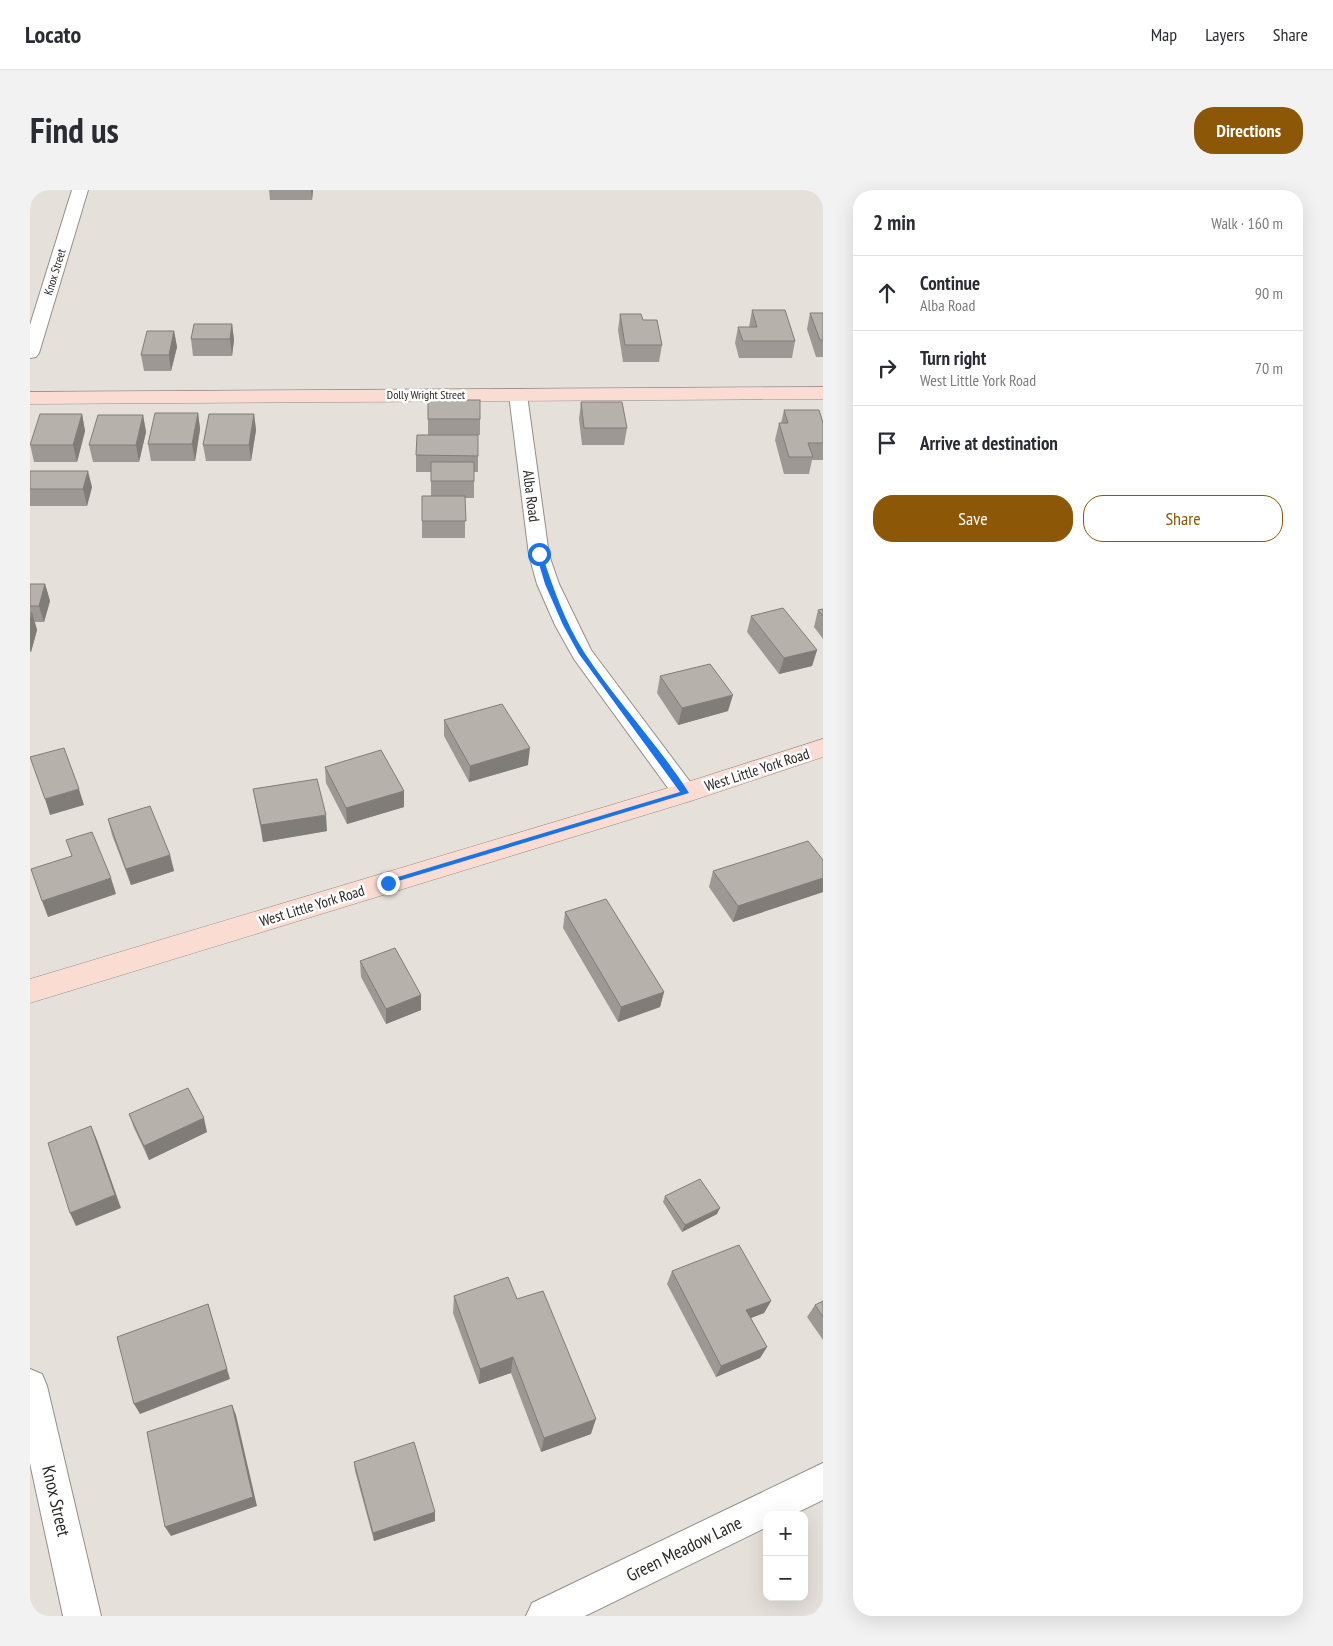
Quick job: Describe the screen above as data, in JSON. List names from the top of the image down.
{
  "streets": {
    "street": [
      "Knox Street",
      "Dolly Wright Street",
      "Alba Road",
      "West Little York Road",
      "Green Meadow Lane"
    ]
  },
  "crossings": [
    ["Dolly Wright Street", "Alba Road"],
    ["Alba Road", "West Little York Road"]
  ],
  "page": {
    "header": "Locato",
    "nav": ["Map", "Layers", "Share"],
    "title": "Find us",
    "buttons": [
      "Directions",
      ["Save", "Share"]
    ],
    "heading": ["2 min", "Walk · 160 m"],
    "list": [
      ["Continue", "Alba Road", "90 m"],
      ["Turn right", "West Little York Road", "70 m"],
      "Arrive at destination"
    ],
    "map_buttons": ["+", "−"]
  }
}
